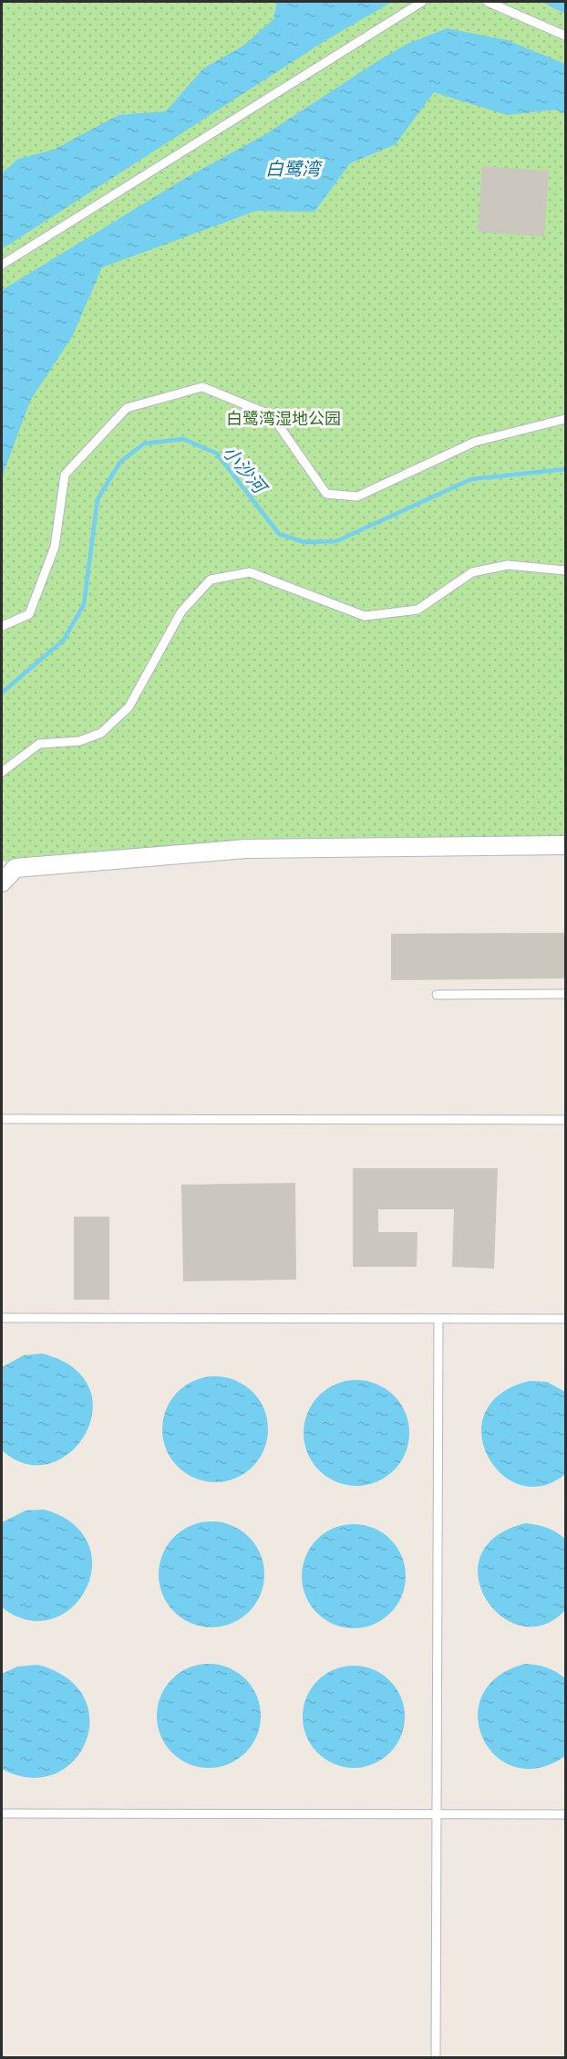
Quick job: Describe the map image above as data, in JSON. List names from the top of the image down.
{
  "water": ["白鹭湾", "小沙河"],
  "parks": ["白鹭湾湿地公园"]
}
